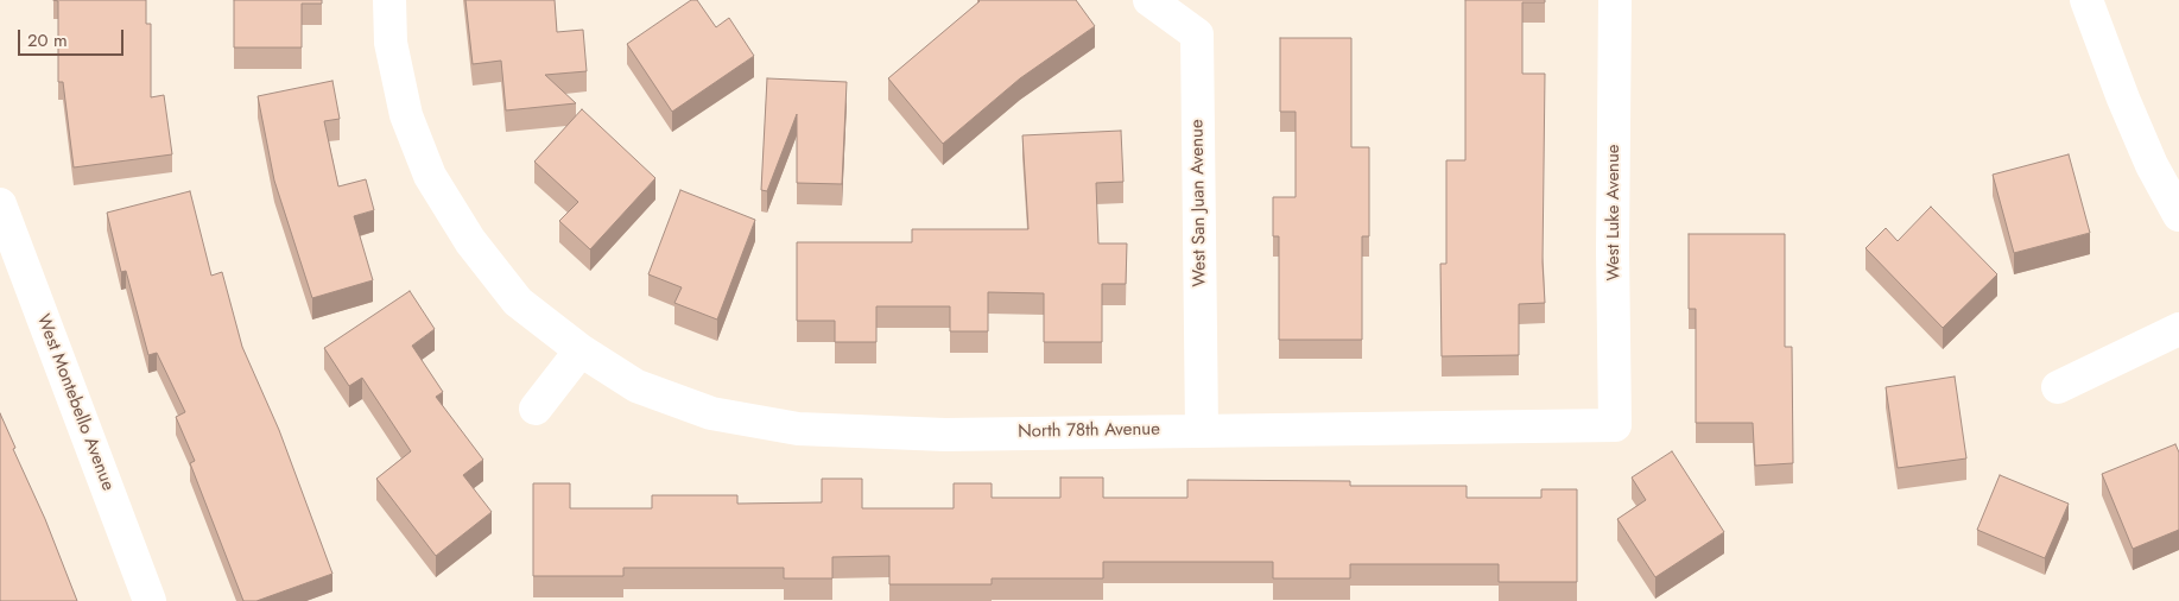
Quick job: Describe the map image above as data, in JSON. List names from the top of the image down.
{
  "streets": {
    "street": [
      "West San Juan Avenue",
      "West Luke Avenue",
      "West Montebello Avenue",
      "North 78th Avenue"
    ]
  },
  "crossings": [
    ["West San Juan Avenue", "North 78th Avenue"],
    ["West Luke Avenue", "North 78th Avenue"]
  ],
  "scale_bar": "20 m"
}
